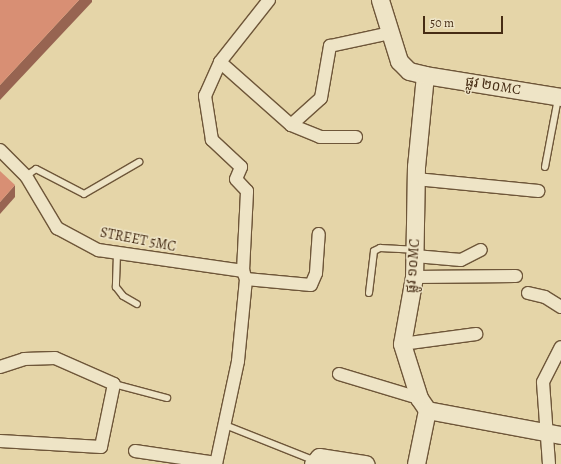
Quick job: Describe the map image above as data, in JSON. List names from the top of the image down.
{
  "streets": {
    "street": ["ផ្លូវ ២០MC", "STREET 5MC", "ផ្លូវ ១០MC"]
  },
  "crossings": [
    ["ផ្លូវ ២០MC", "ផ្លូវ ១០MC"]
  ],
  "scale_bar": "50 m"
}
